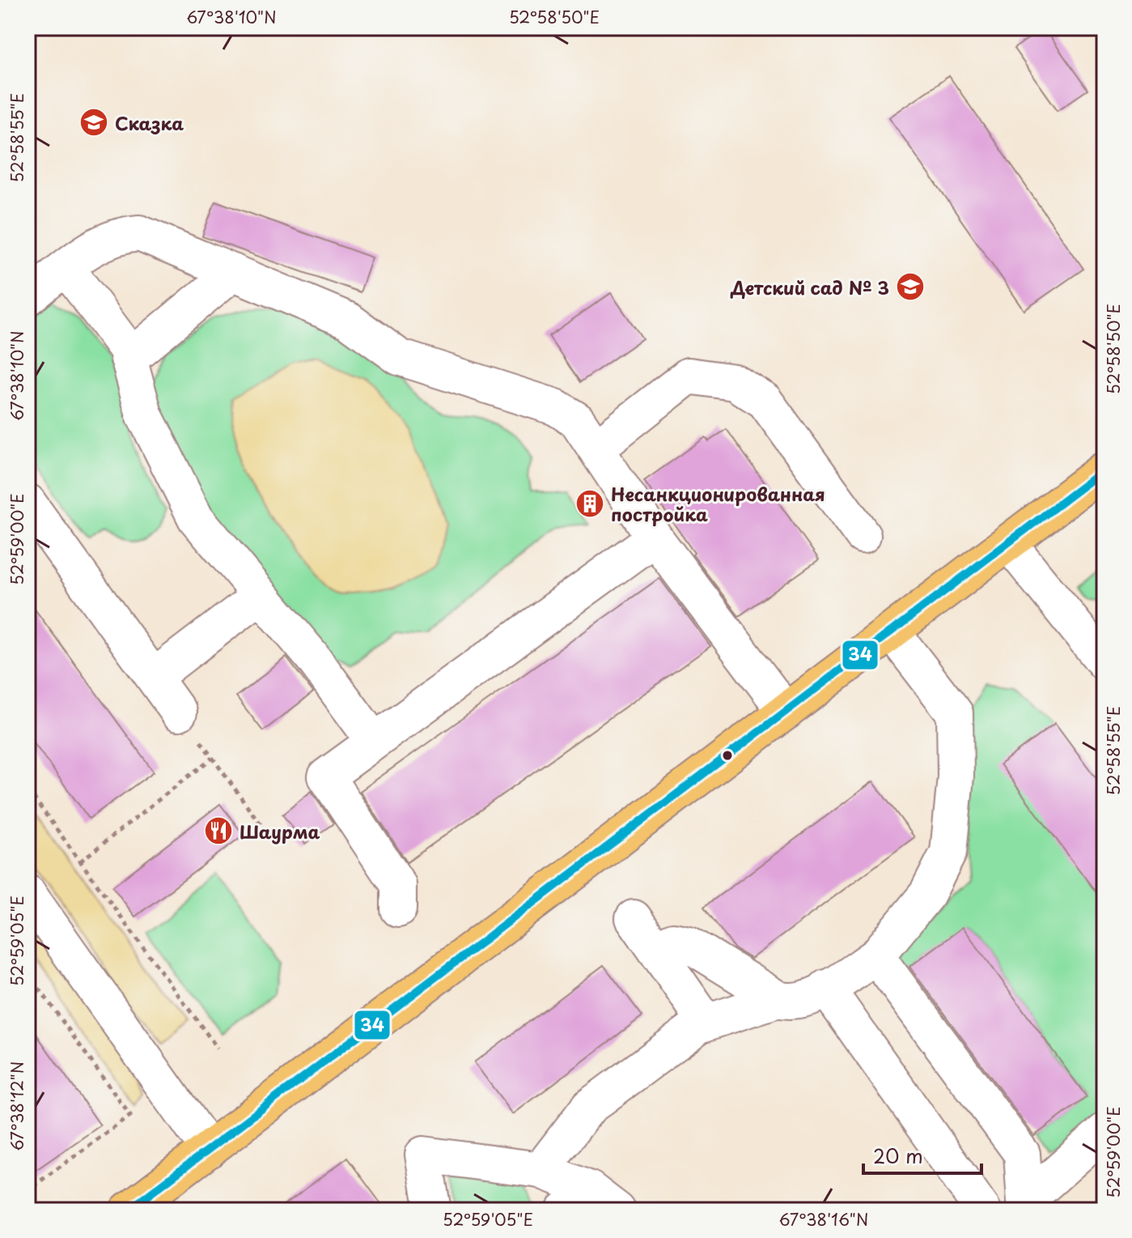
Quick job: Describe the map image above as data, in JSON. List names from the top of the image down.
{
  "places": {
    "school or university": ["Сказка", "Детский сад № 3"],
    "building": ["Несанкционированная постройка"],
    "restaurant": ["Шаурма"]
  },
  "lines": ["transit line 34"],
  "scale_bar": "20 m",
  "coordinates": [
    "67°38'10\"N",
    "52°58'50\"E",
    "52°58'55\"E",
    "52°59'00\"E",
    "52°59'05\"E",
    "67°38'12\"N",
    "67°38'16\"N"
  ]
}
